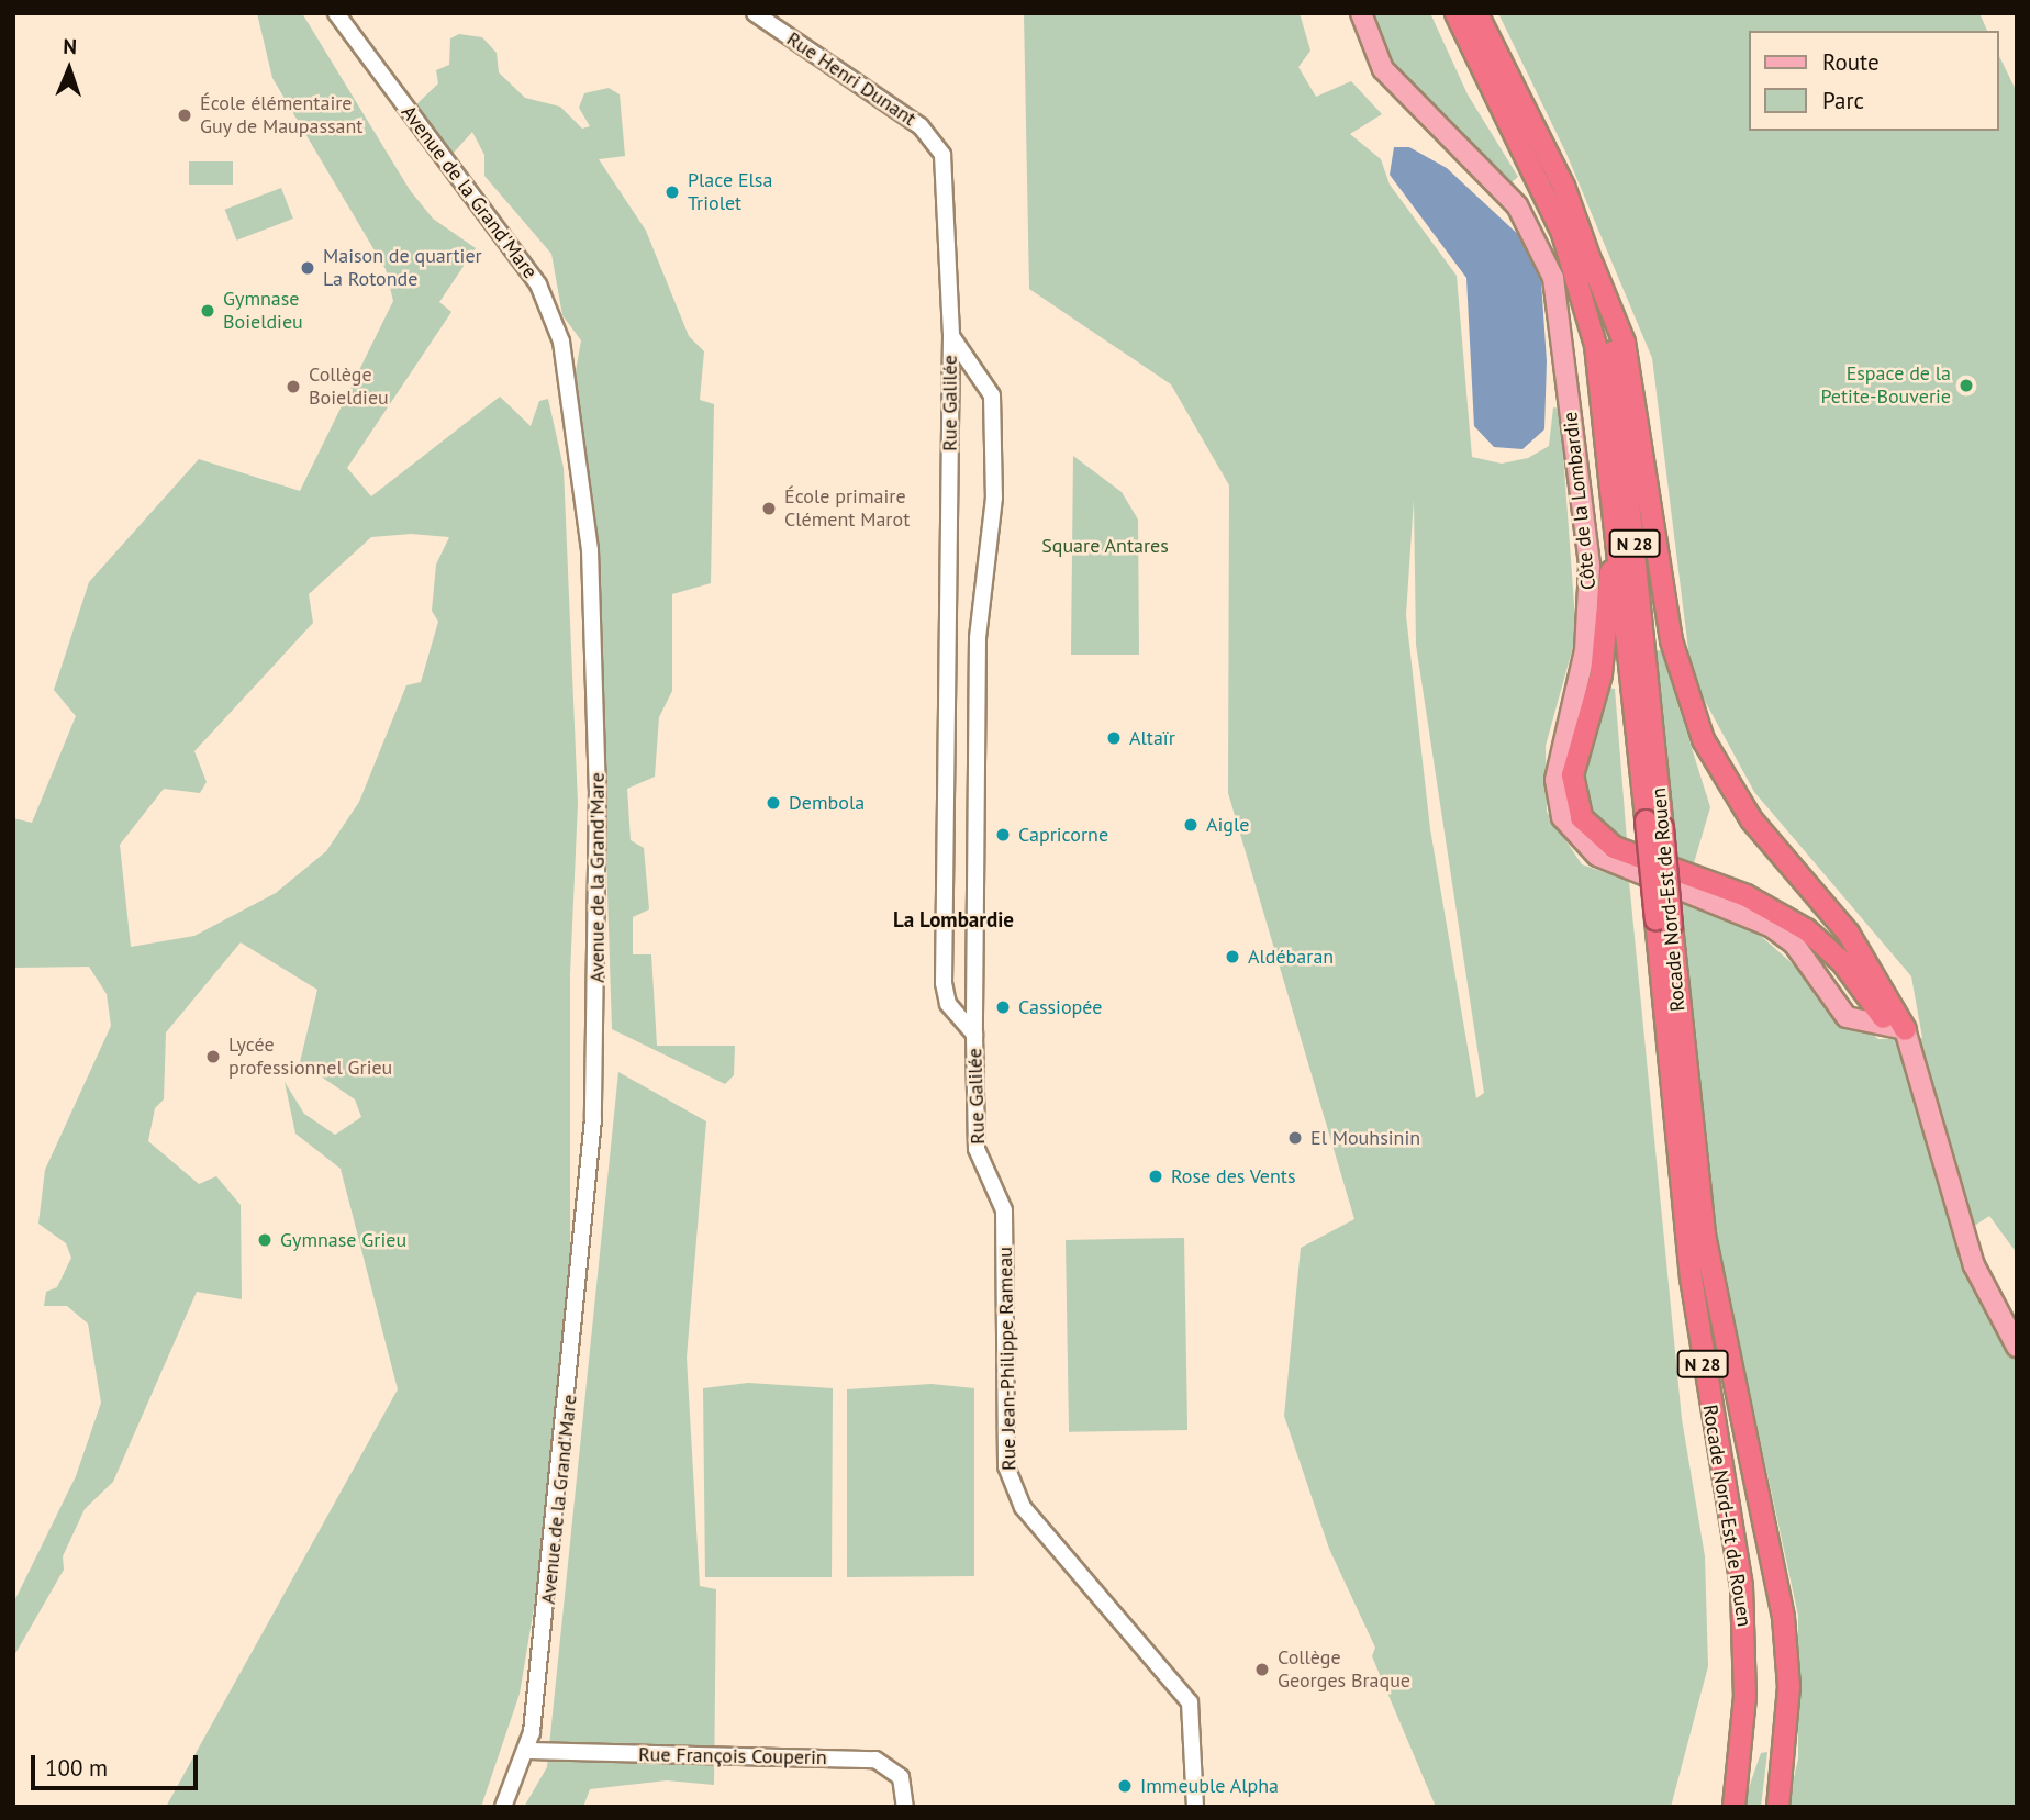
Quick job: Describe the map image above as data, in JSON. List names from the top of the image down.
{
  "streets": {
    "highway": ["N 28", "Rocade Nord-Est de Rouen"],
    "main road": ["Côte de la Lombardie"],
    "street": [
      "Rue Henri Dunant",
      "Avenue de la Grand'Mare",
      "Rue Galilée",
      "Rue Jean-Philippe Rameau",
      "Rue François Couperin"
    ]
  },
  "crossings": [
    ["Rue Henri Dunant", "Rue Galilée"],
    ["Avenue de la Grand'Mare", "Rue François Couperin"],
    ["Rue Galilée", "Rue Jean-Philippe Rameau"]
  ],
  "districts": ["La Lombardie"],
  "parks": ["Square Antares"],
  "places": [
    "École élémentaire Guy de Maupassant",
    "Place Elsa Triolet",
    "Maison de quartier La Rotonde",
    "Gymnase Boieldieu",
    "Espace de la Petite-Bouverie",
    "Collège Boieldieu",
    "École primaire Clément Marot",
    "Altaïr",
    "Dembola",
    "Aigle",
    "Capricorne",
    "Aldébaran",
    "Cassiopée",
    "Lycée professionnel Grieu",
    "El Mouhsinin",
    "Rose des Vents",
    "Gymnase Grieu",
    "Collège Georges Braque",
    "Immeuble Alpha"
  ],
  "legend": ["Route", "Parc"],
  "scale_bar": "100 m",
  "north": "top"
}
